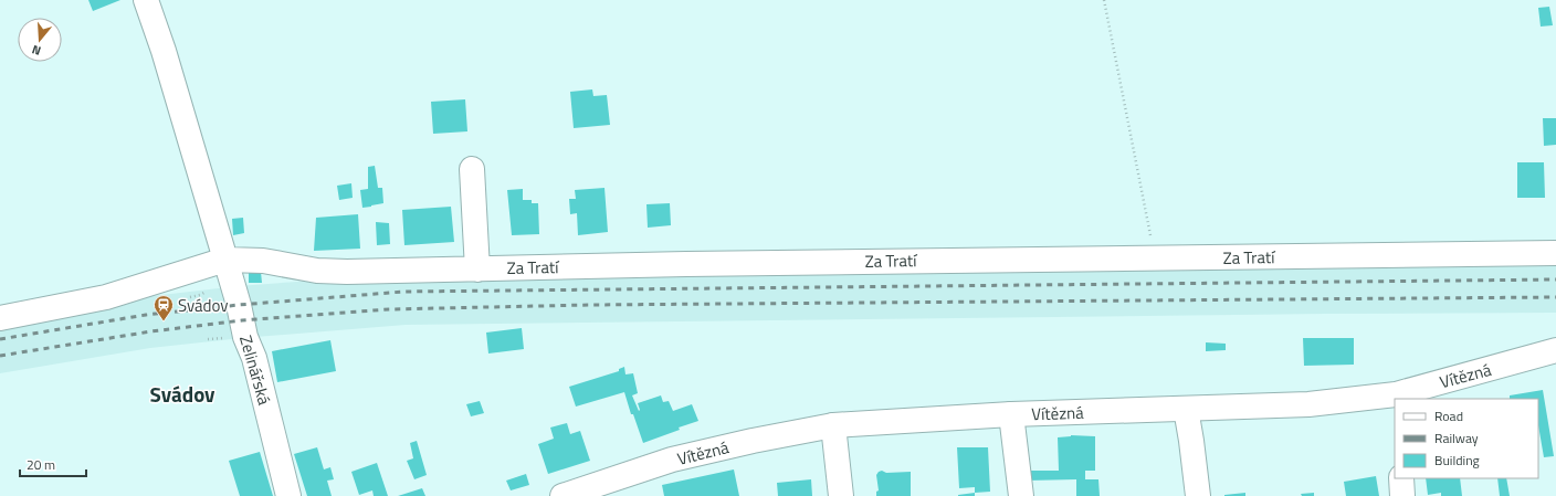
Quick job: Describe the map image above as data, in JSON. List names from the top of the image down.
{
  "streets": {
    "main road": ["Za Tratí", "Zelinářská", "Vítězná"]
  },
  "crossings": [
    ["Za Tratí", "Zelinářská"]
  ],
  "districts": ["Svádov"],
  "places": {
    "station": ["Svádov"]
  },
  "legend": ["Road", "Railway", "Building"],
  "scale_bar": "20 m",
  "north": "bottom"
}
